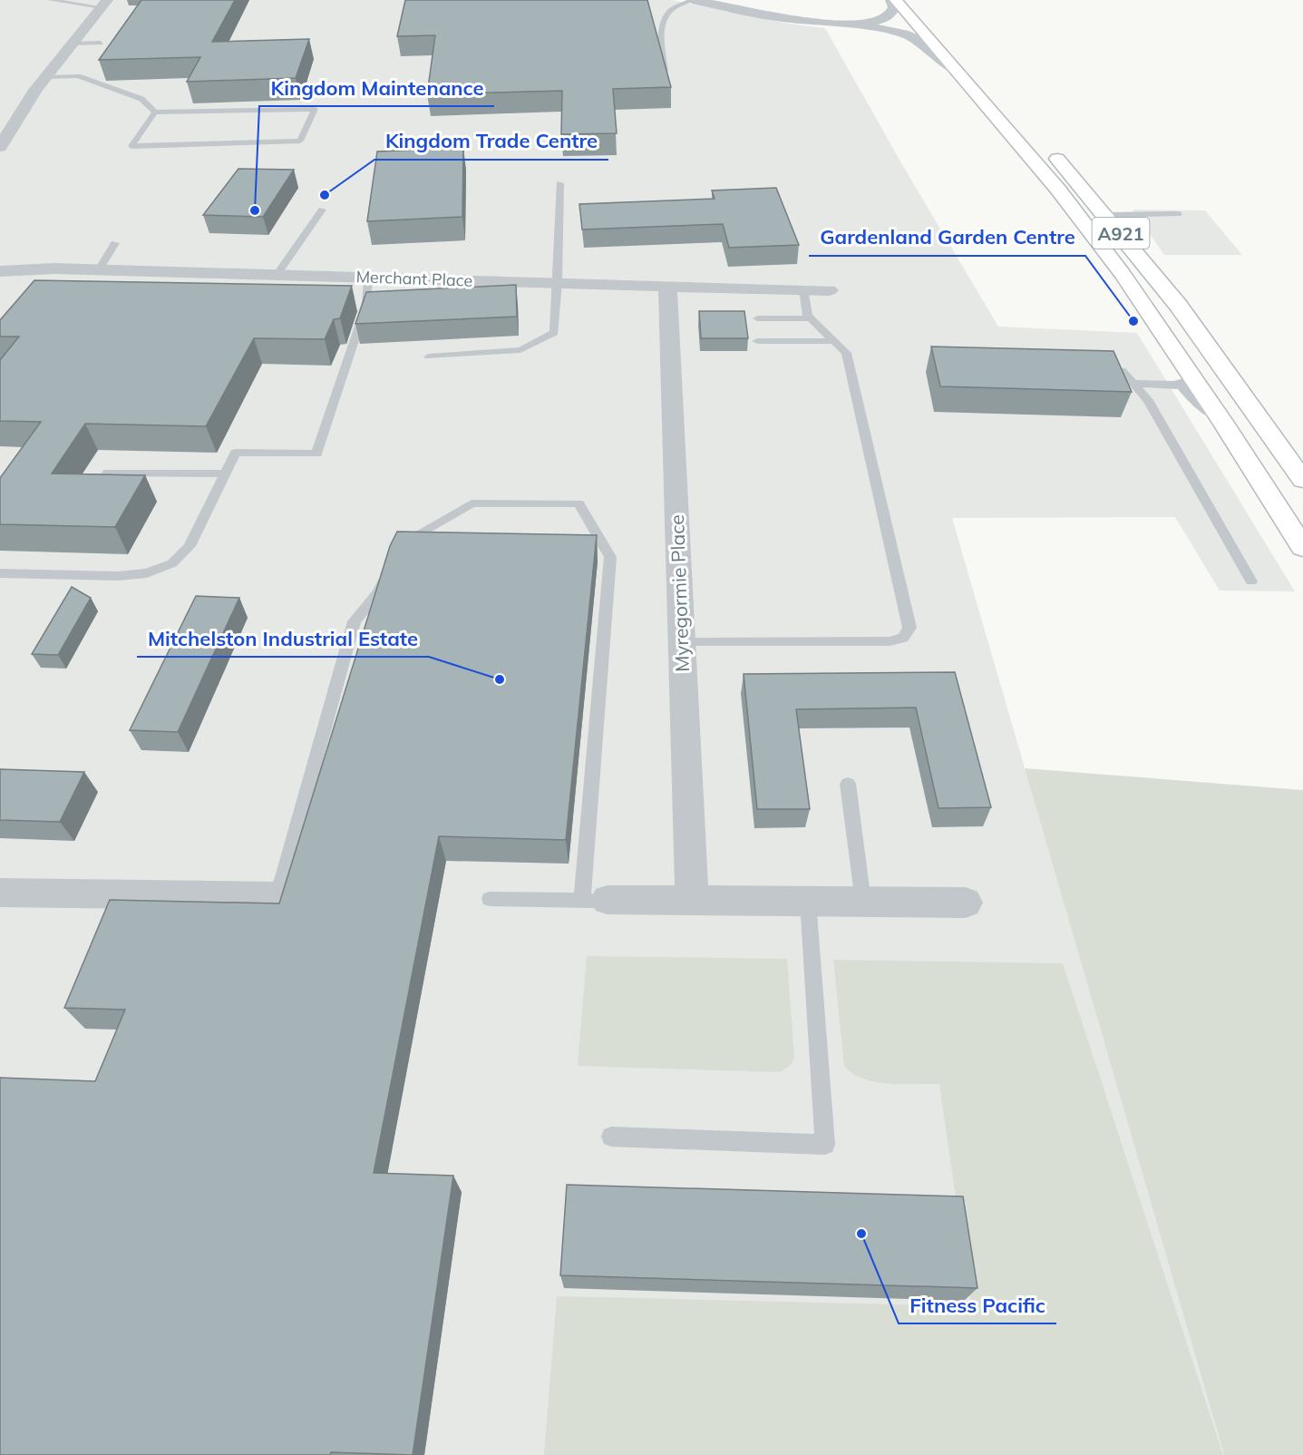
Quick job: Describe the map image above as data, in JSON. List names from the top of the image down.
{
  "streets": {
    "main road": ["A921"],
    "street": ["Merchant Place", "Myregormie Place"]
  },
  "crossings": [
    ["Merchant Place", "Myregormie Place"]
  ],
  "places": [
    "Kingdom Trade Centre",
    "Kingdom Maintenance",
    "Gardenland Garden Centre",
    "Mitchelston Industrial Estate",
    "Fitness Pacific"
  ]
}
